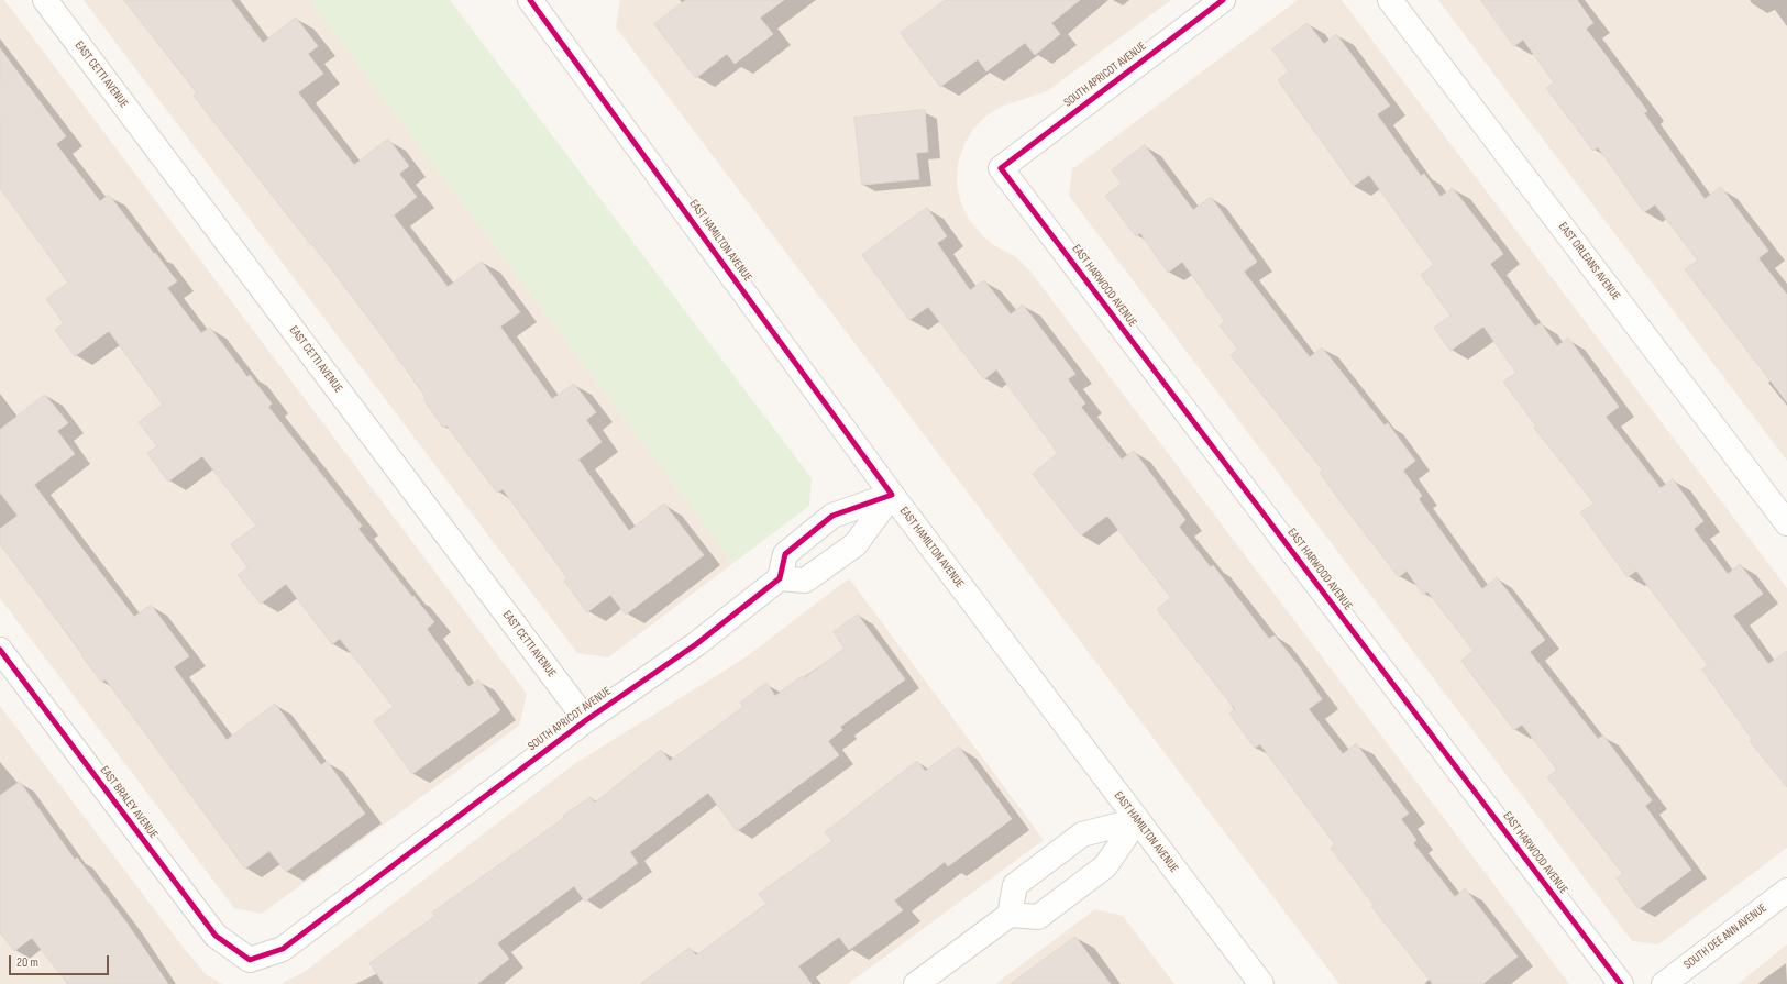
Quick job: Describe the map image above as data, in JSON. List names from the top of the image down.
{
  "streets": {
    "street": [
      "EAST CETTI AVENUE",
      "SOUTH APRICOT AVENUE",
      "EAST HAMILTON AVENUE",
      "EAST ORLEANS AVENUE",
      "EAST HARWOOD AVENUE",
      "EAST BRALEY AVENUE",
      "SOUTH DEE ANN AVENUE"
    ]
  },
  "crossings": [
    ["EAST CETTI AVENUE", "SOUTH APRICOT AVENUE"],
    ["SOUTH APRICOT AVENUE", "EAST HARWOOD AVENUE"],
    ["SOUTH APRICOT AVENUE", "EAST BRALEY AVENUE"]
  ],
  "scale_bar": "20 m"
}
